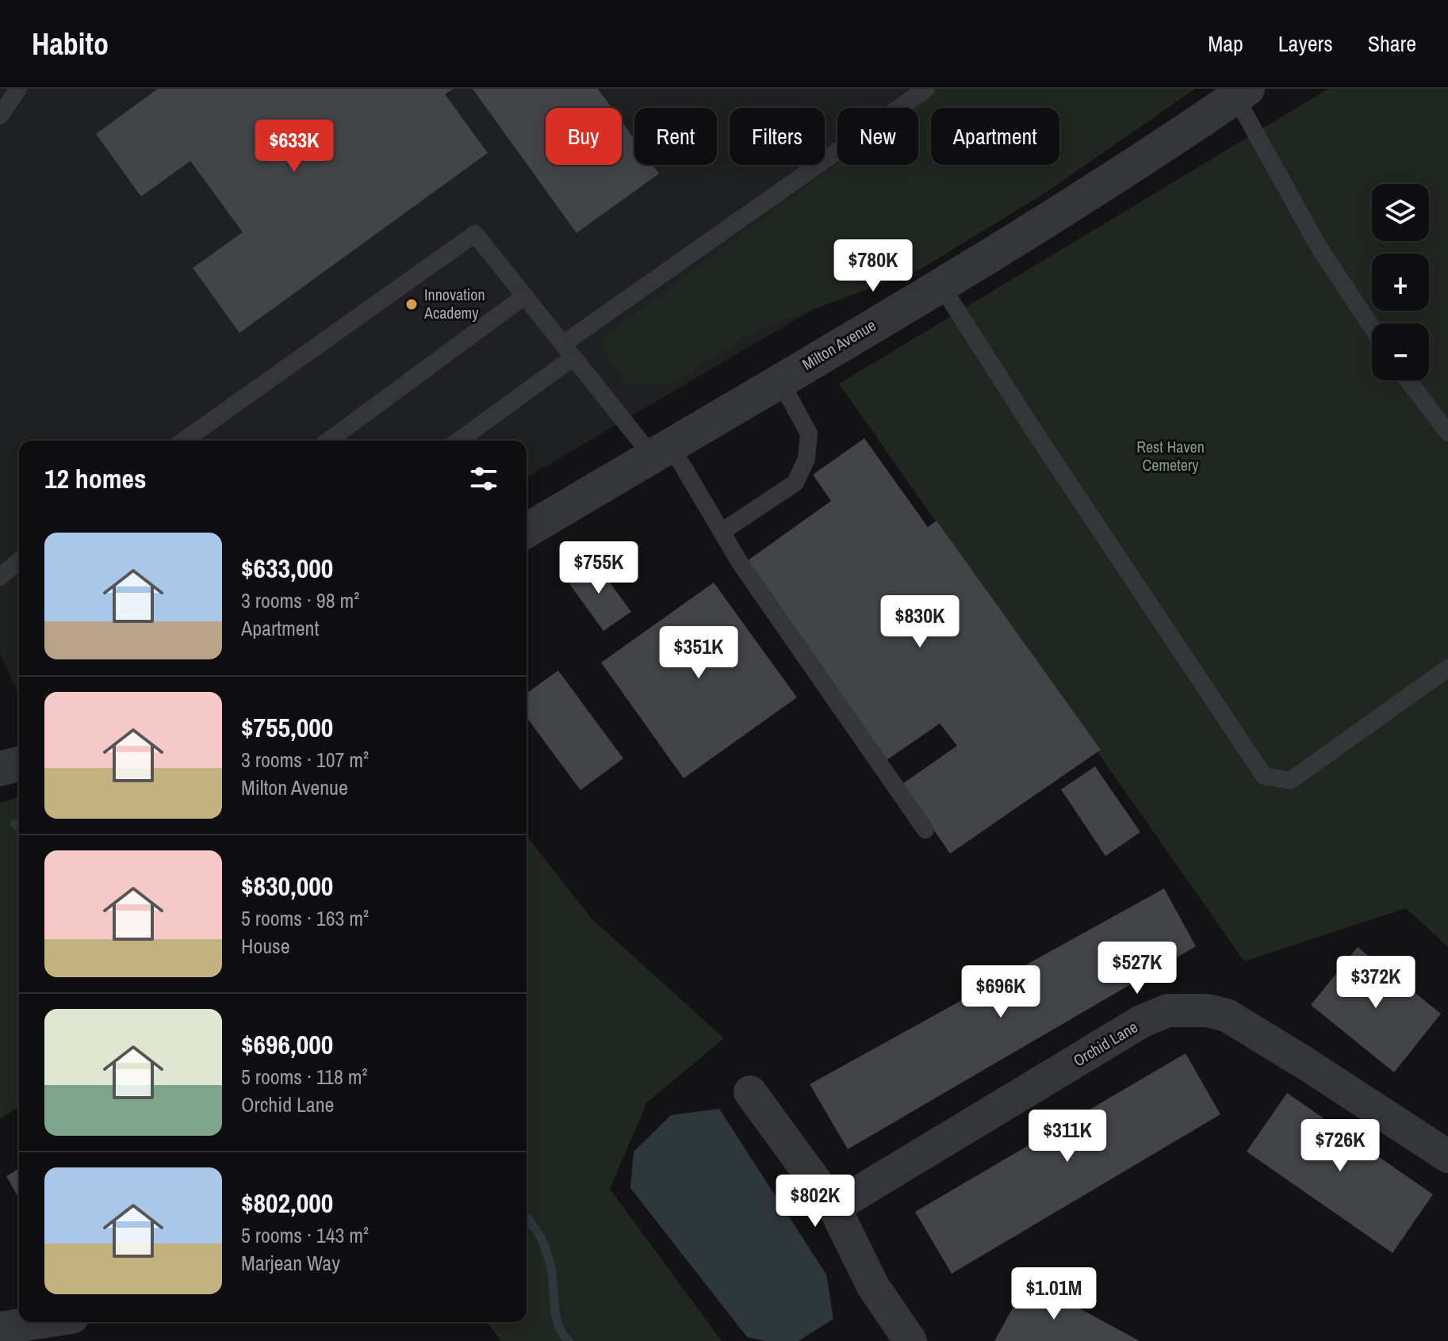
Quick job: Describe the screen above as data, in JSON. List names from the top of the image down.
{
  "streets": {
    "street": ["Milton Avenue", "Orchid Lane"]
  },
  "parks": ["Rest Haven Cemetery"],
  "places": ["Innovation Academy"],
  "page": {
    "header": "Habito",
    "nav": ["Map", "Layers", "Share"],
    "chip": [
      "Buy",
      "Rent",
      "Filters",
      "New",
      "Apartment"
    ],
    "price": [
      "$633K",
      "$780K",
      "$755K",
      "$830K",
      "$351K",
      "$527K",
      "$372K",
      "$696K",
      "$311K",
      "$726K",
      "$802K",
      "$1.01M"
    ],
    "map_buttons": ["+", "−"],
    "heading": "12 homes",
    "list": [
      {
        "name": "$633,000",
        "note": "3 rooms · 98 m² · Apartment"
      },
      {
        "name": "$755,000",
        "note": "3 rooms · 107 m² · Milton Avenue"
      },
      {
        "name": "$830,000",
        "note": "5 rooms · 163 m² · House"
      },
      {
        "name": "$696,000",
        "note": "5 rooms · 118 m² · Orchid Lane"
      },
      {
        "name": "$802,000",
        "note": "5 rooms · 143 m² · Marjean Way"
      }
    ]
  }
}
